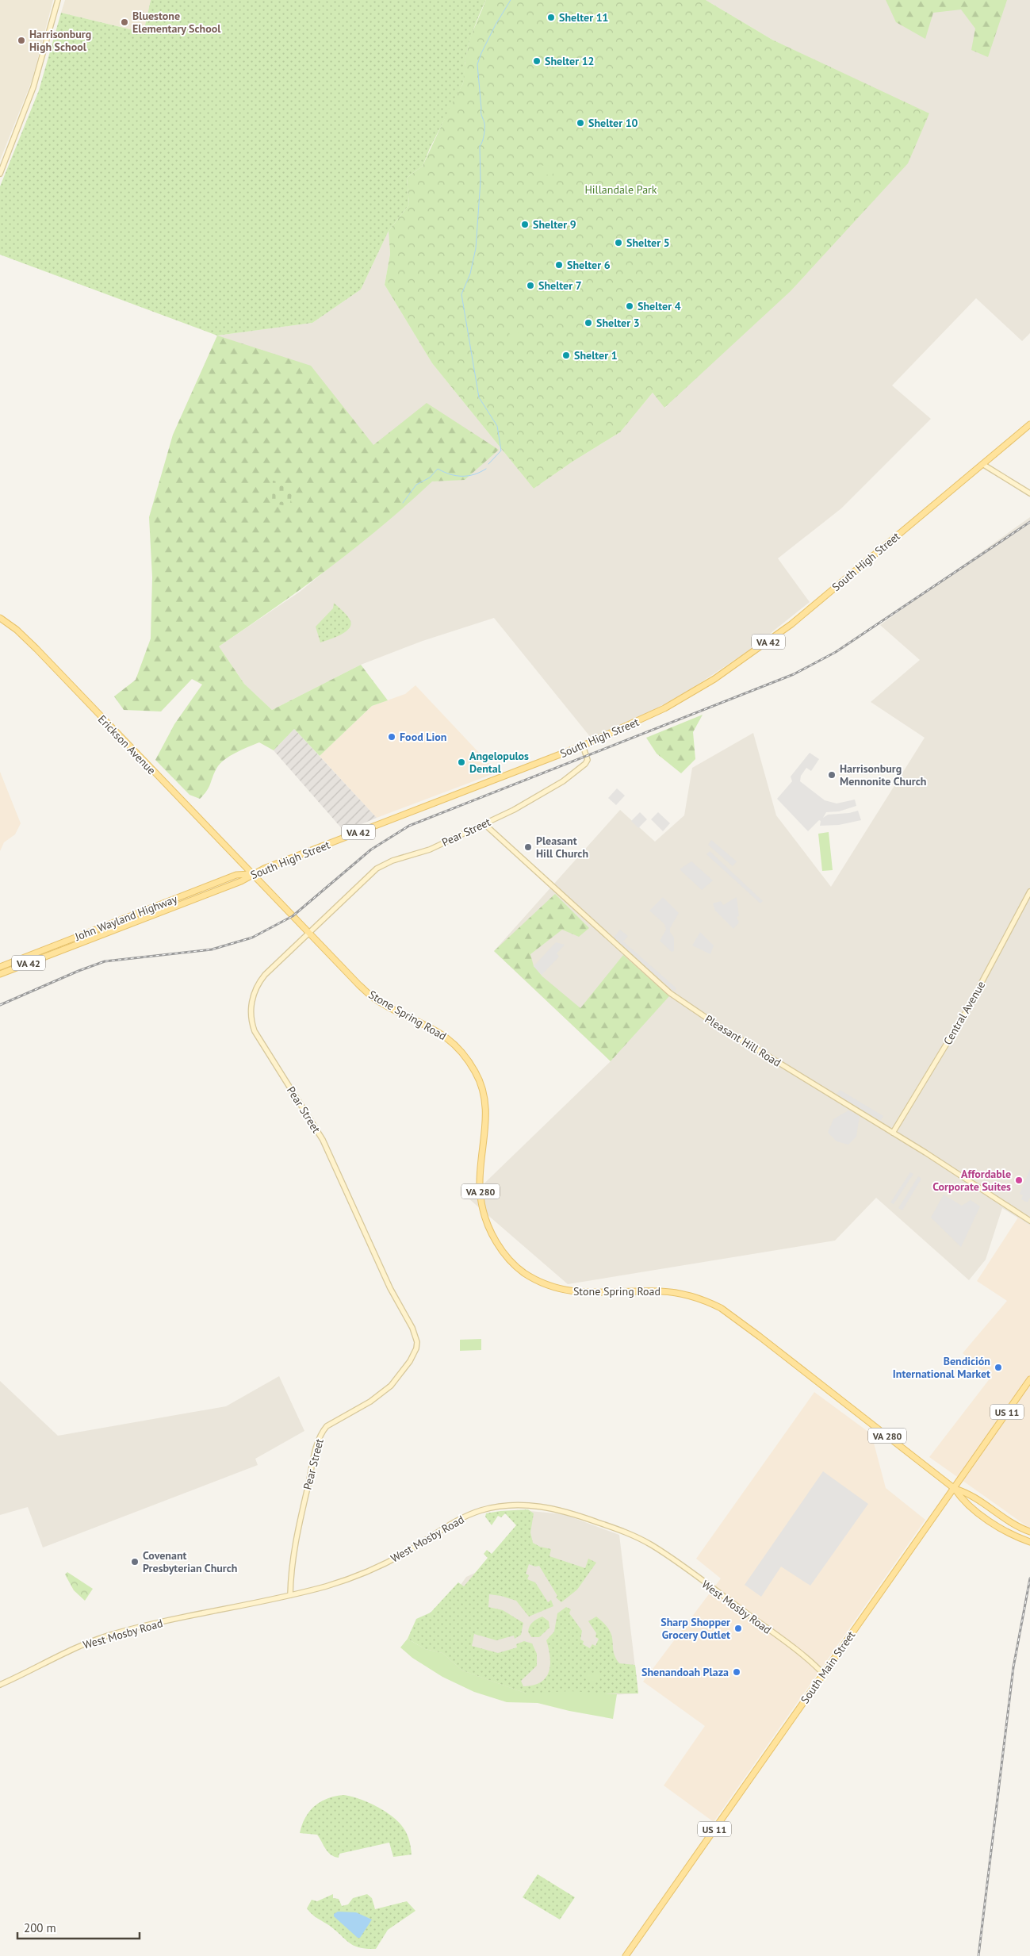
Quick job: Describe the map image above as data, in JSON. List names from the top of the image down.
{
  "streets": {
    "main road": [
      "South High Street",
      "VA 42",
      "Erickson Avenue",
      "John Wayland Highway",
      "Stone Spring Road",
      "VA 280",
      "US 11",
      "South Main Street"
    ],
    "street": [
      "Pear Street",
      "Central Avenue",
      "Pleasant Hill Road",
      "West Mosby Road"
    ]
  },
  "crossings": [
    ["South High Street", "Erickson Avenue"],
    ["South High Street", "Pear Street"],
    ["South High Street", "John Wayland Highway"],
    ["South High Street", "Stone Spring Road"],
    ["Erickson Avenue", "John Wayland Highway"],
    ["Erickson Avenue", "Stone Spring Road"],
    ["Pear Street", "Stone Spring Road"],
    ["Pear Street", "Pleasant Hill Road"],
    ["Pear Street", "West Mosby Road"],
    ["John Wayland Highway", "Stone Spring Road"],
    ["Central Avenue", "Pleasant Hill Road"],
    ["Stone Spring Road", "South Main Street"],
    ["West Mosby Road", "South Main Street"]
  ],
  "parks": ["Hillandale Park"],
  "places": [
    "Shelter 11",
    "Bluestone Elementary School",
    "Harrisonburg High School",
    "Shelter 12",
    "Shelter 10",
    "Shelter 9",
    "Shelter 5",
    "Shelter 6",
    "Shelter 7",
    "Shelter 4",
    "Shelter 3",
    "Shelter 1",
    "Food Lion",
    "Angelopulos Dental",
    "Harrisonburg Mennonite Church",
    "Pleasant Hill Church",
    "Affordable Corporate Suites",
    "Bendición International Market",
    "Covenant Presbyterian Church",
    "Sharp Shopper Grocery Outlet",
    "Shenandoah Plaza"
  ],
  "scale_bar": "200 m"
}
